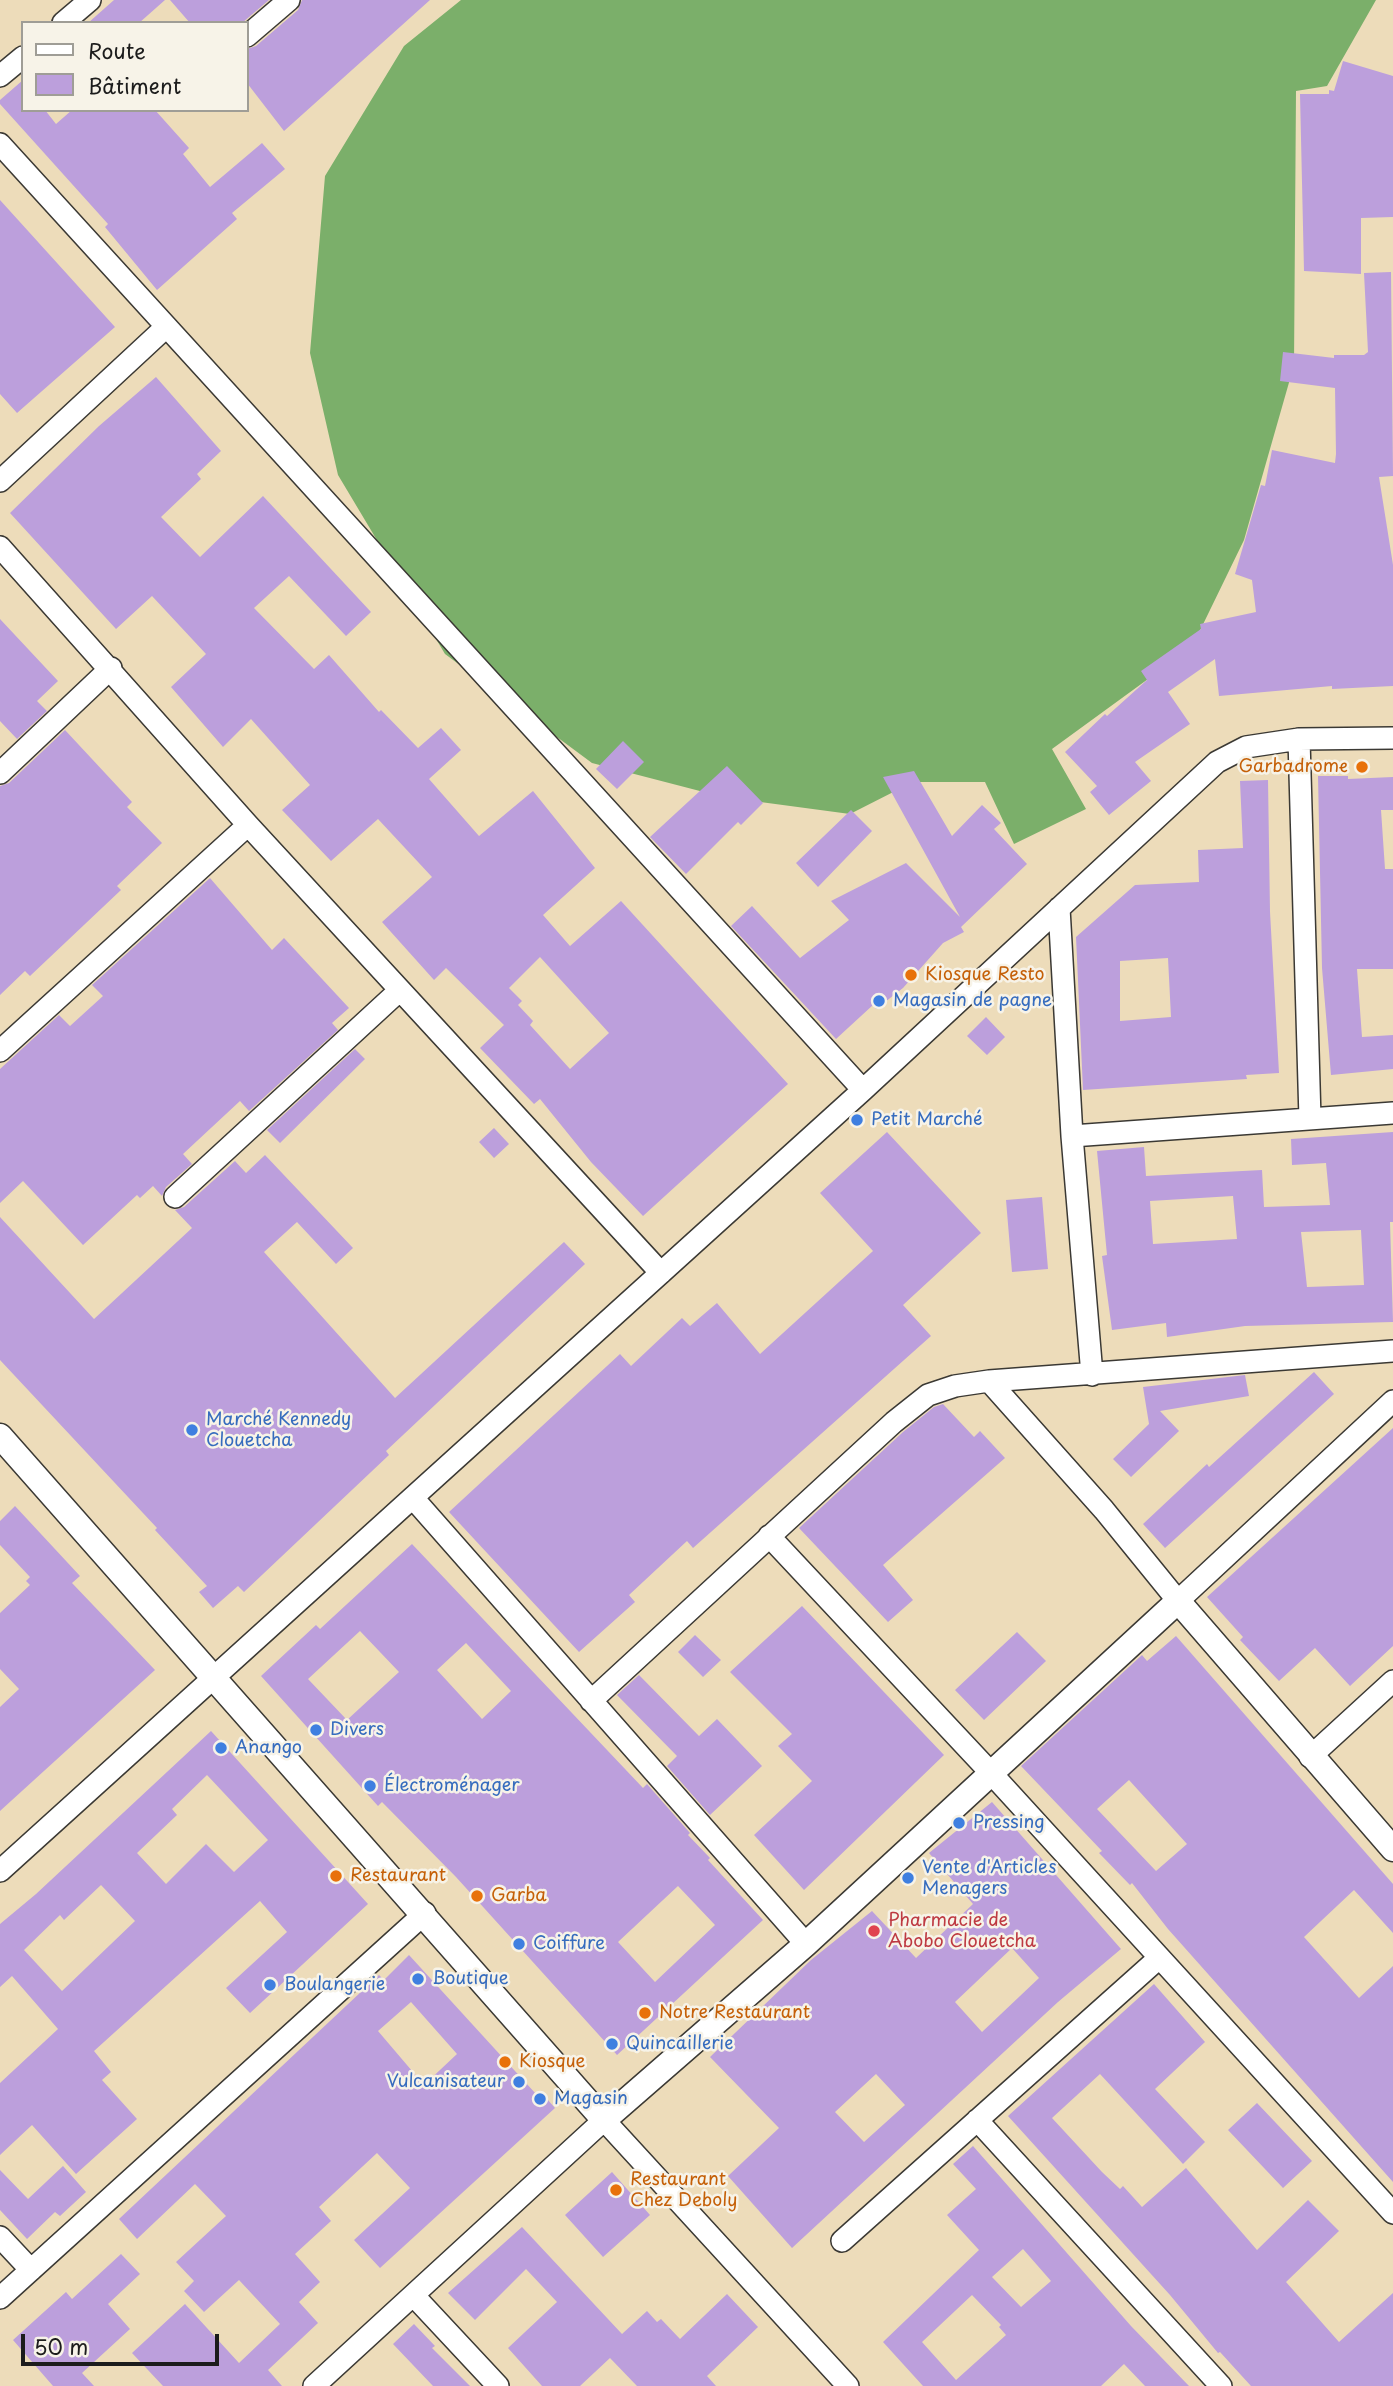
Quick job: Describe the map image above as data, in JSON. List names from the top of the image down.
{
  "places": [
    "Garbadrome",
    "Kiosque Resto",
    "Magasin de pagne",
    "Petit Marché",
    "Marché Kennedy Clouetcha",
    "Divers",
    "Anango",
    "Électroménager",
    "Pressing",
    "Restaurant",
    "Vente d'Articles Menagers",
    "Garba",
    "Pharmacie de Abobo Clouetcha",
    "Coiffure",
    "Boutique",
    "Boulangerie",
    "Notre Restaurant",
    "Quincaillerie",
    "Kiosque",
    "Vulcanisateur",
    "Magasin",
    "Restaurant Chez Deboly"
  ],
  "legend": ["Route", "Bâtiment"],
  "scale_bar": "50 m"
}
